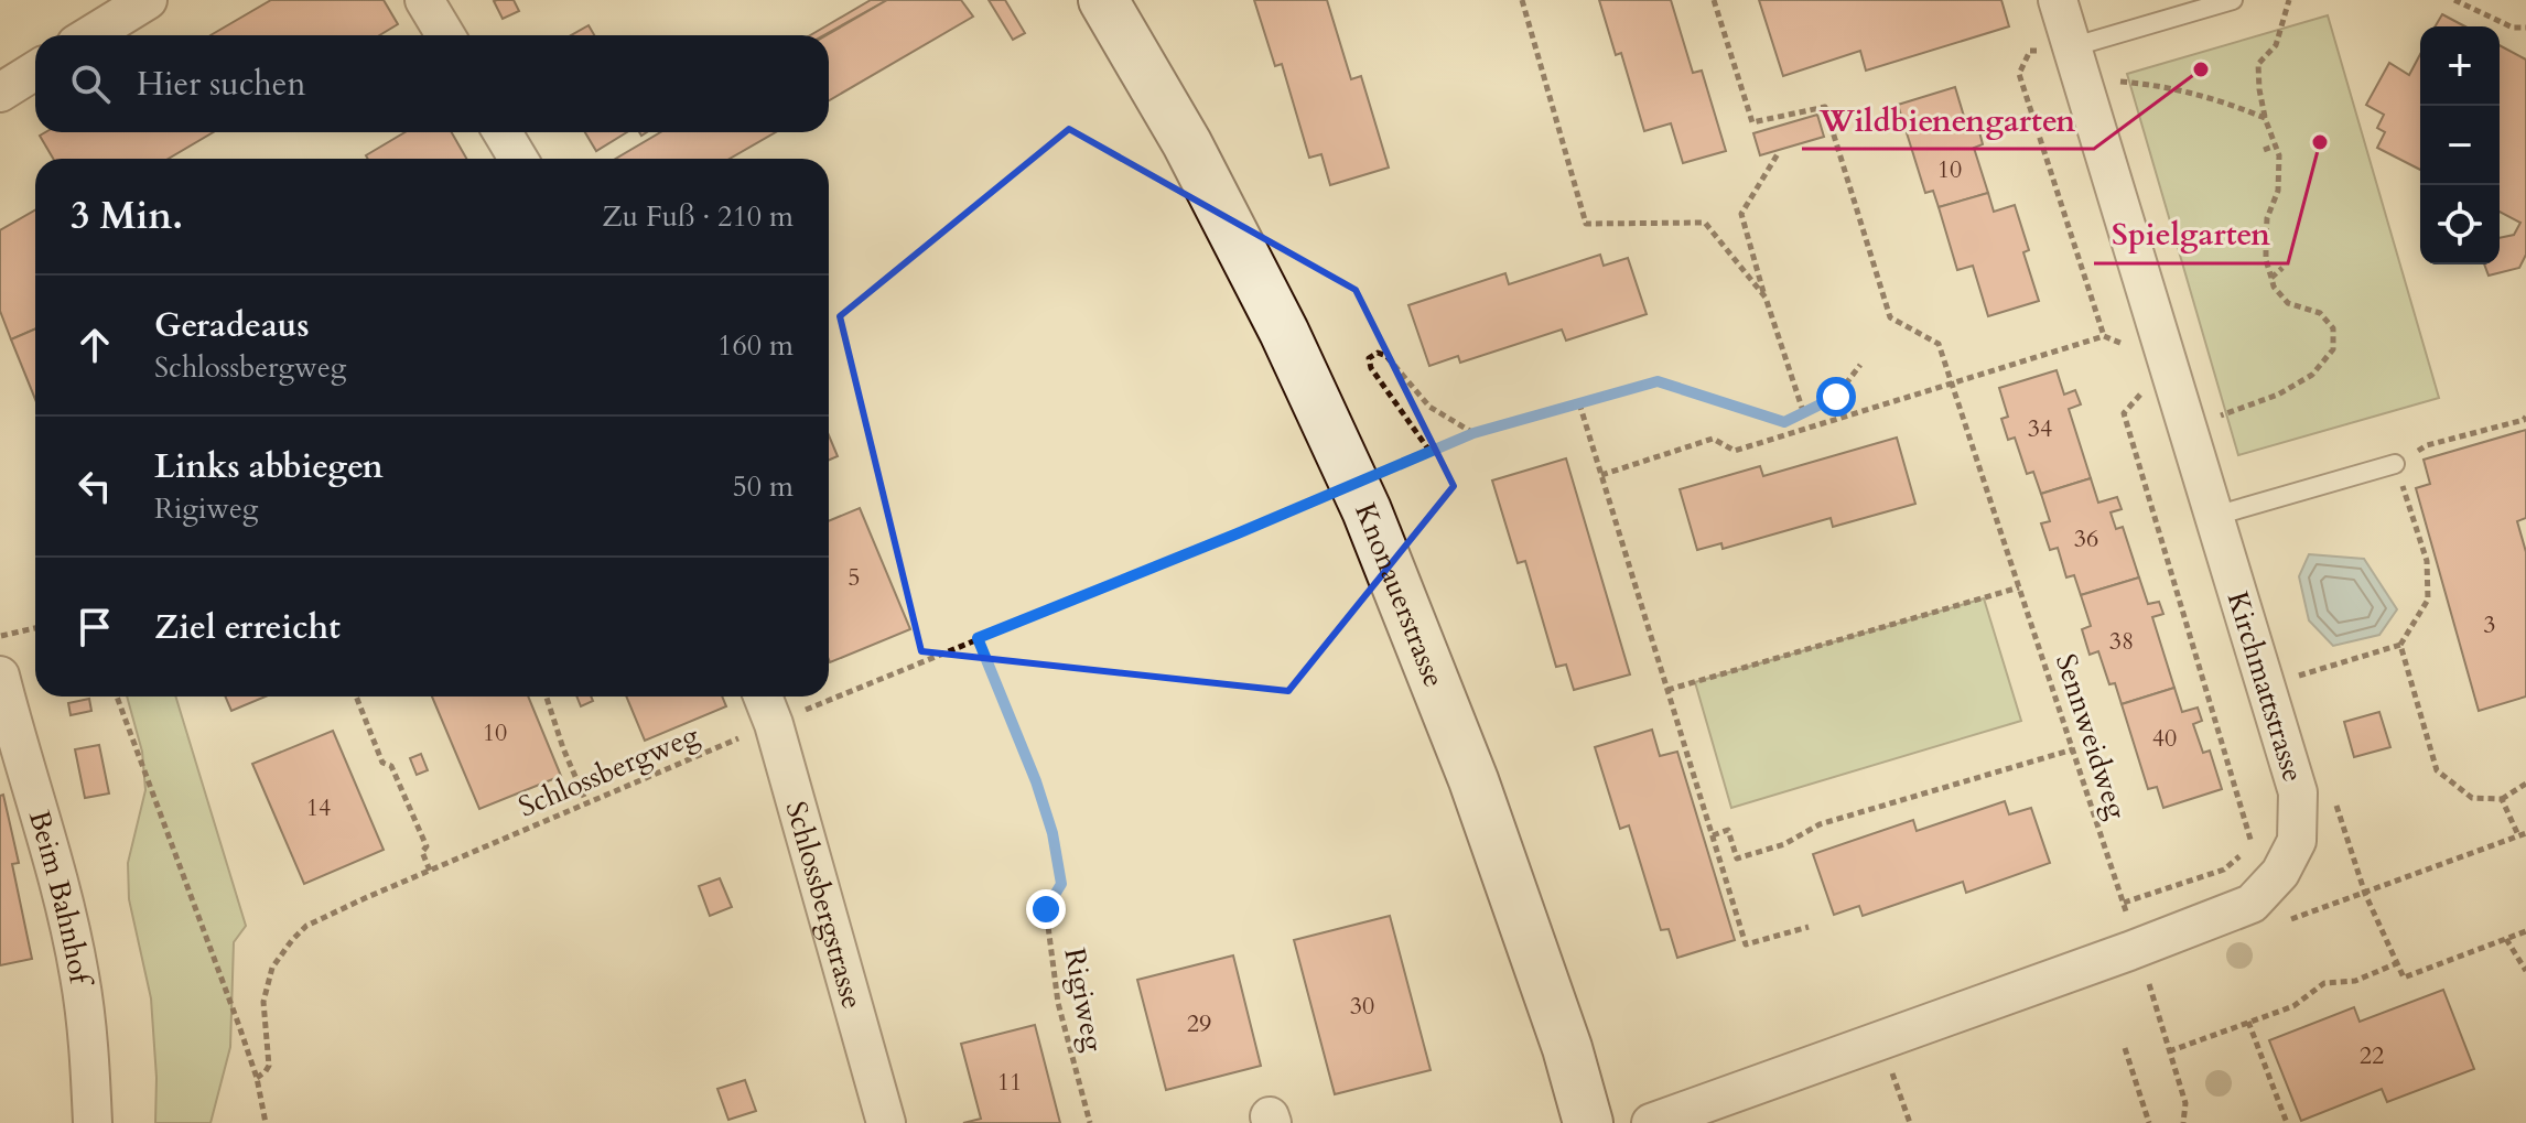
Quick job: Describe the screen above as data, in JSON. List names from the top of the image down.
{
  "streets": {
    "street": [
      "Knonauerstrasse",
      "Kirchmattstrasse",
      "Beim Bahnhof",
      "Schlossbergstrasse"
    ],
    "path": ["Sennweidweg", "Schlossbergweg", "Rigiweg"]
  },
  "crossings": [
    ["Kirchmattstrasse", "Sennweidweg"],
    ["Schlossbergweg", "Schlossbergstrasse"],
    ["Schlossbergweg", "Rigiweg"]
  ],
  "places": ["Wildbienengarten", "Spielgarten"],
  "house_numbers": [
    "10",
    "34",
    "36",
    "5",
    "3",
    "38",
    "10",
    "40",
    "14",
    "30",
    "29",
    "22",
    "11"
  ],
  "page": {
    "map_buttons": ["+", "−"],
    "search": "Hier suchen",
    "heading": ["3 Min.", "Zu Fuß · 210 m"],
    "list": [
      ["Geradeaus", "Schlossbergweg", "160 m"],
      ["Links abbiegen", "Rigiweg", "50 m"],
      "Ziel erreicht"
    ]
  }
}
